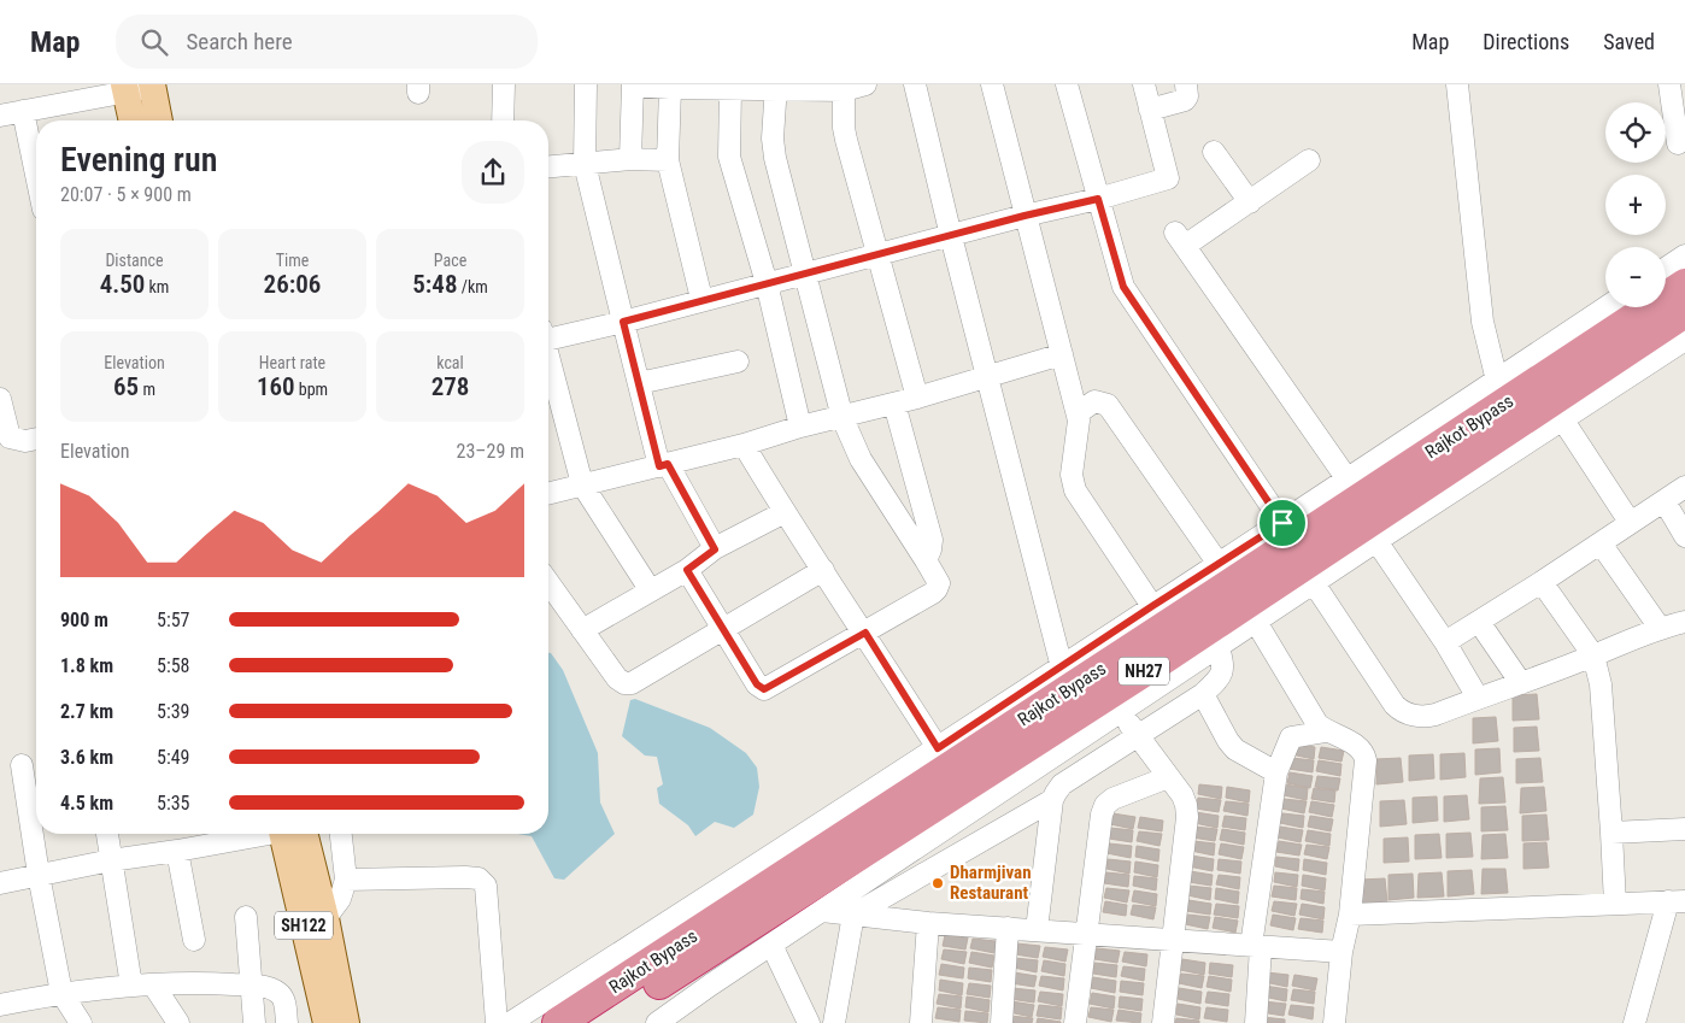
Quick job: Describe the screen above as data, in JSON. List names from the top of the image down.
{
  "streets": {
    "highway": ["Rajkot Bypass", "NH27"],
    "main road": ["SH122"]
  },
  "places": ["Dharmjivan Restaurant"],
  "page": {
    "header": "Map",
    "search": "Search here",
    "nav": ["Map", "Directions", "Saved"],
    "map_buttons": ["+", "−"],
    "heading": ["Evening run", "20:07 · 5 × 900 m"],
    "stats": [
      ["Distance", "4.50 km"],
      ["Time", "26:06"],
      ["Pace", "5:48 /km"],
      ["Elevation", "65 m"],
      ["Heart rate", "160 bpm"],
      ["kcal", "278"]
    ],
    "chart": ["Elevation", "23–29 m"],
    "list": [
      {
        "name": "900 m",
        "note": "5:57"
      },
      {
        "name": "1.8 km",
        "note": "5:58"
      },
      {
        "name": "2.7 km",
        "note": "5:39"
      },
      {
        "name": "3.6 km",
        "note": "5:49"
      },
      {
        "name": "4.5 km",
        "note": "5:35"
      }
    ]
  }
}
